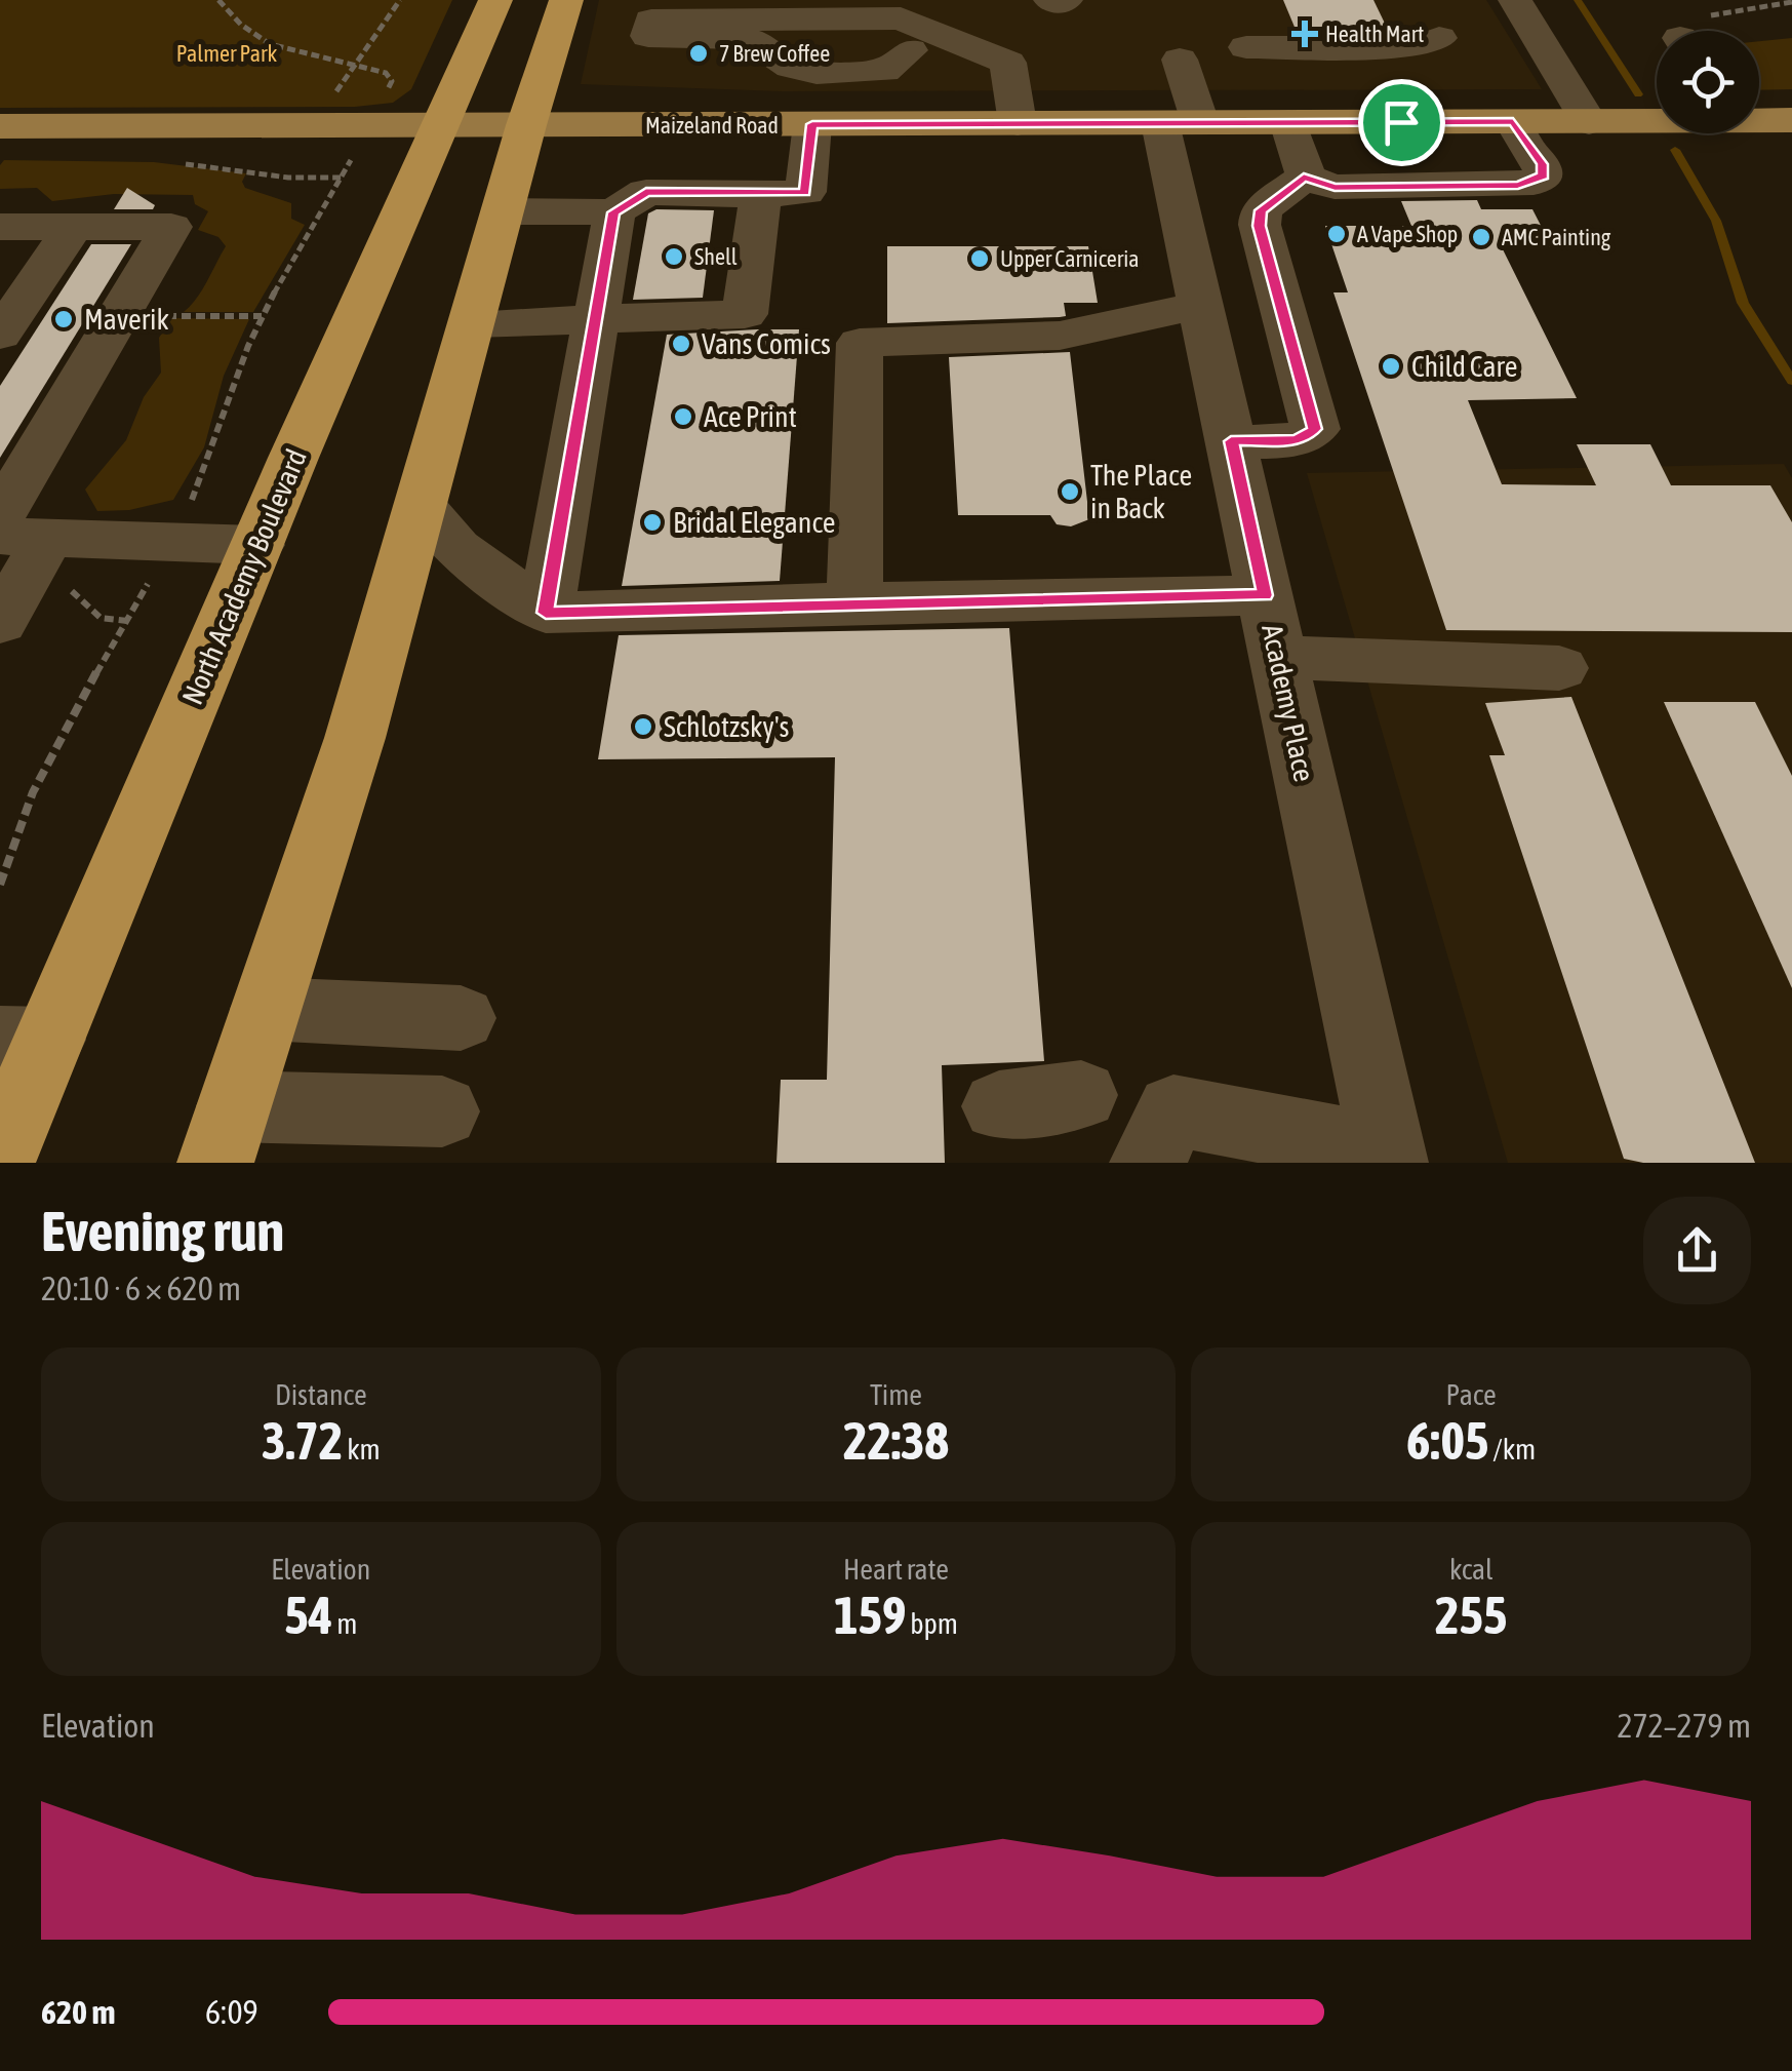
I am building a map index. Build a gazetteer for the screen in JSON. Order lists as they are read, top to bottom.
{
  "streets": {
    "highway": ["North Academy Boulevard"],
    "main road": ["Maizeland Road"],
    "street": ["Academy Place"]
  },
  "crossings": [
    ["Maizeland Road", "North Academy Boulevard"],
    ["Maizeland Road", "Academy Place"]
  ],
  "parks": ["Palmer Park"],
  "places": {
    "health": ["Health Mart"],
    "other": [
      "7 Brew Coffee",
      "A Vape Shop",
      "AMC Painting",
      "Shell",
      "Upper Carniceria",
      "Maverik",
      "Vans Comics",
      "Child Care",
      "Ace Print",
      "The Place in Back",
      "Bridal Elegance",
      "Schlotzsky's"
    ]
  },
  "page": {
    "heading": ["Evening run", "20:10 · 6 × 620 m"],
    "stats": [
      ["Distance", "3.72 km"],
      ["Time", "22:38"],
      ["Pace", "6:05 /km"],
      ["Elevation", "54 m"],
      ["Heart rate", "159 bpm"],
      ["kcal", "255"]
    ],
    "chart": ["Elevation", "272–279 m"],
    "list": [
      {
        "name": "620 m",
        "note": "6:09"
      }
    ]
  }
}
